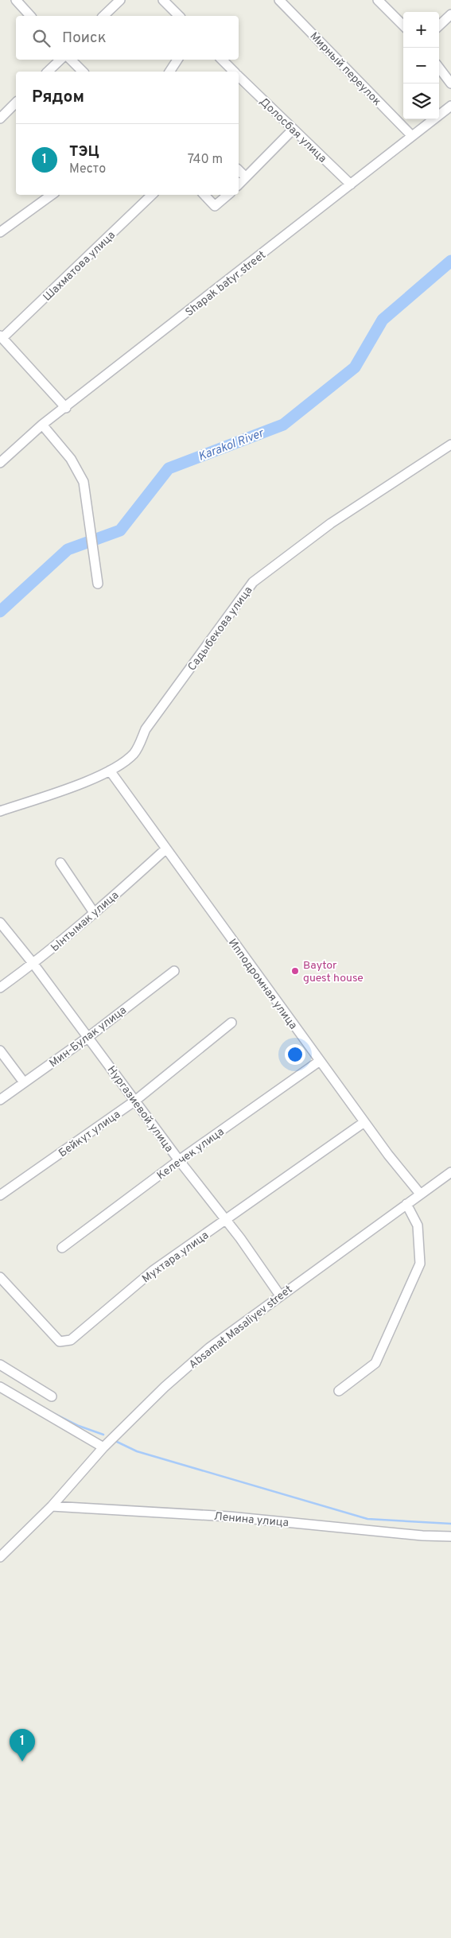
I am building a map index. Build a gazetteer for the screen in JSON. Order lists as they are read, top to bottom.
{
  "streets": {
    "street": [
      "Мирный переулок",
      "Долосбая улица",
      "Шахматова улица",
      "Shapak batyr street",
      "Садыбекова улица",
      "Ынтымак улица",
      "Ипподромная улица",
      "Мин-Булак улица",
      "Нургазиевой улица",
      "Бейкут улица",
      "Келечек улица",
      "Мухтара улица",
      "Absamat Masaliyev street",
      "Ленина улица"
    ]
  },
  "crossings": [
    ["Мирный переулок", "Shapak batyr street"],
    ["Долосбая улица", "Shapak batyr street"],
    ["Садыбекова улица", "Ипподромная улица"],
    ["Ынтымак улица", "Ипподромная улица"],
    ["Ынтымак улица", "Нургазиевой улица"],
    ["Ипподромная улица", "Келечек улица"],
    ["Ипподромная улица", "Мухтара улица"],
    ["Ипподромная улица", "Absamat Masaliyev street"],
    ["Мин-Булак улица", "Нургазиевой улица"],
    ["Нургазиевой улица", "Бейкут улица"],
    ["Нургазиевой улица", "Келечек улица"],
    ["Нургазиевой улица", "Мухтара улица"],
    ["Нургазиевой улица", "Absamat Masaliyev street"],
    ["Absamat Masaliyev street", "Ленина улица"]
  ],
  "water": ["Karakol River"],
  "places": ["Baytor guest house"],
  "page": {
    "map_buttons": ["+", "−"],
    "search": "Поиск",
    "heading": "Рядом",
    "list": [
      {
        "mark": "1",
        "name": "ТЭЦ",
        "note": "Место",
        "value": "740 m"
      }
    ],
    "pins": "1"
  }
}
